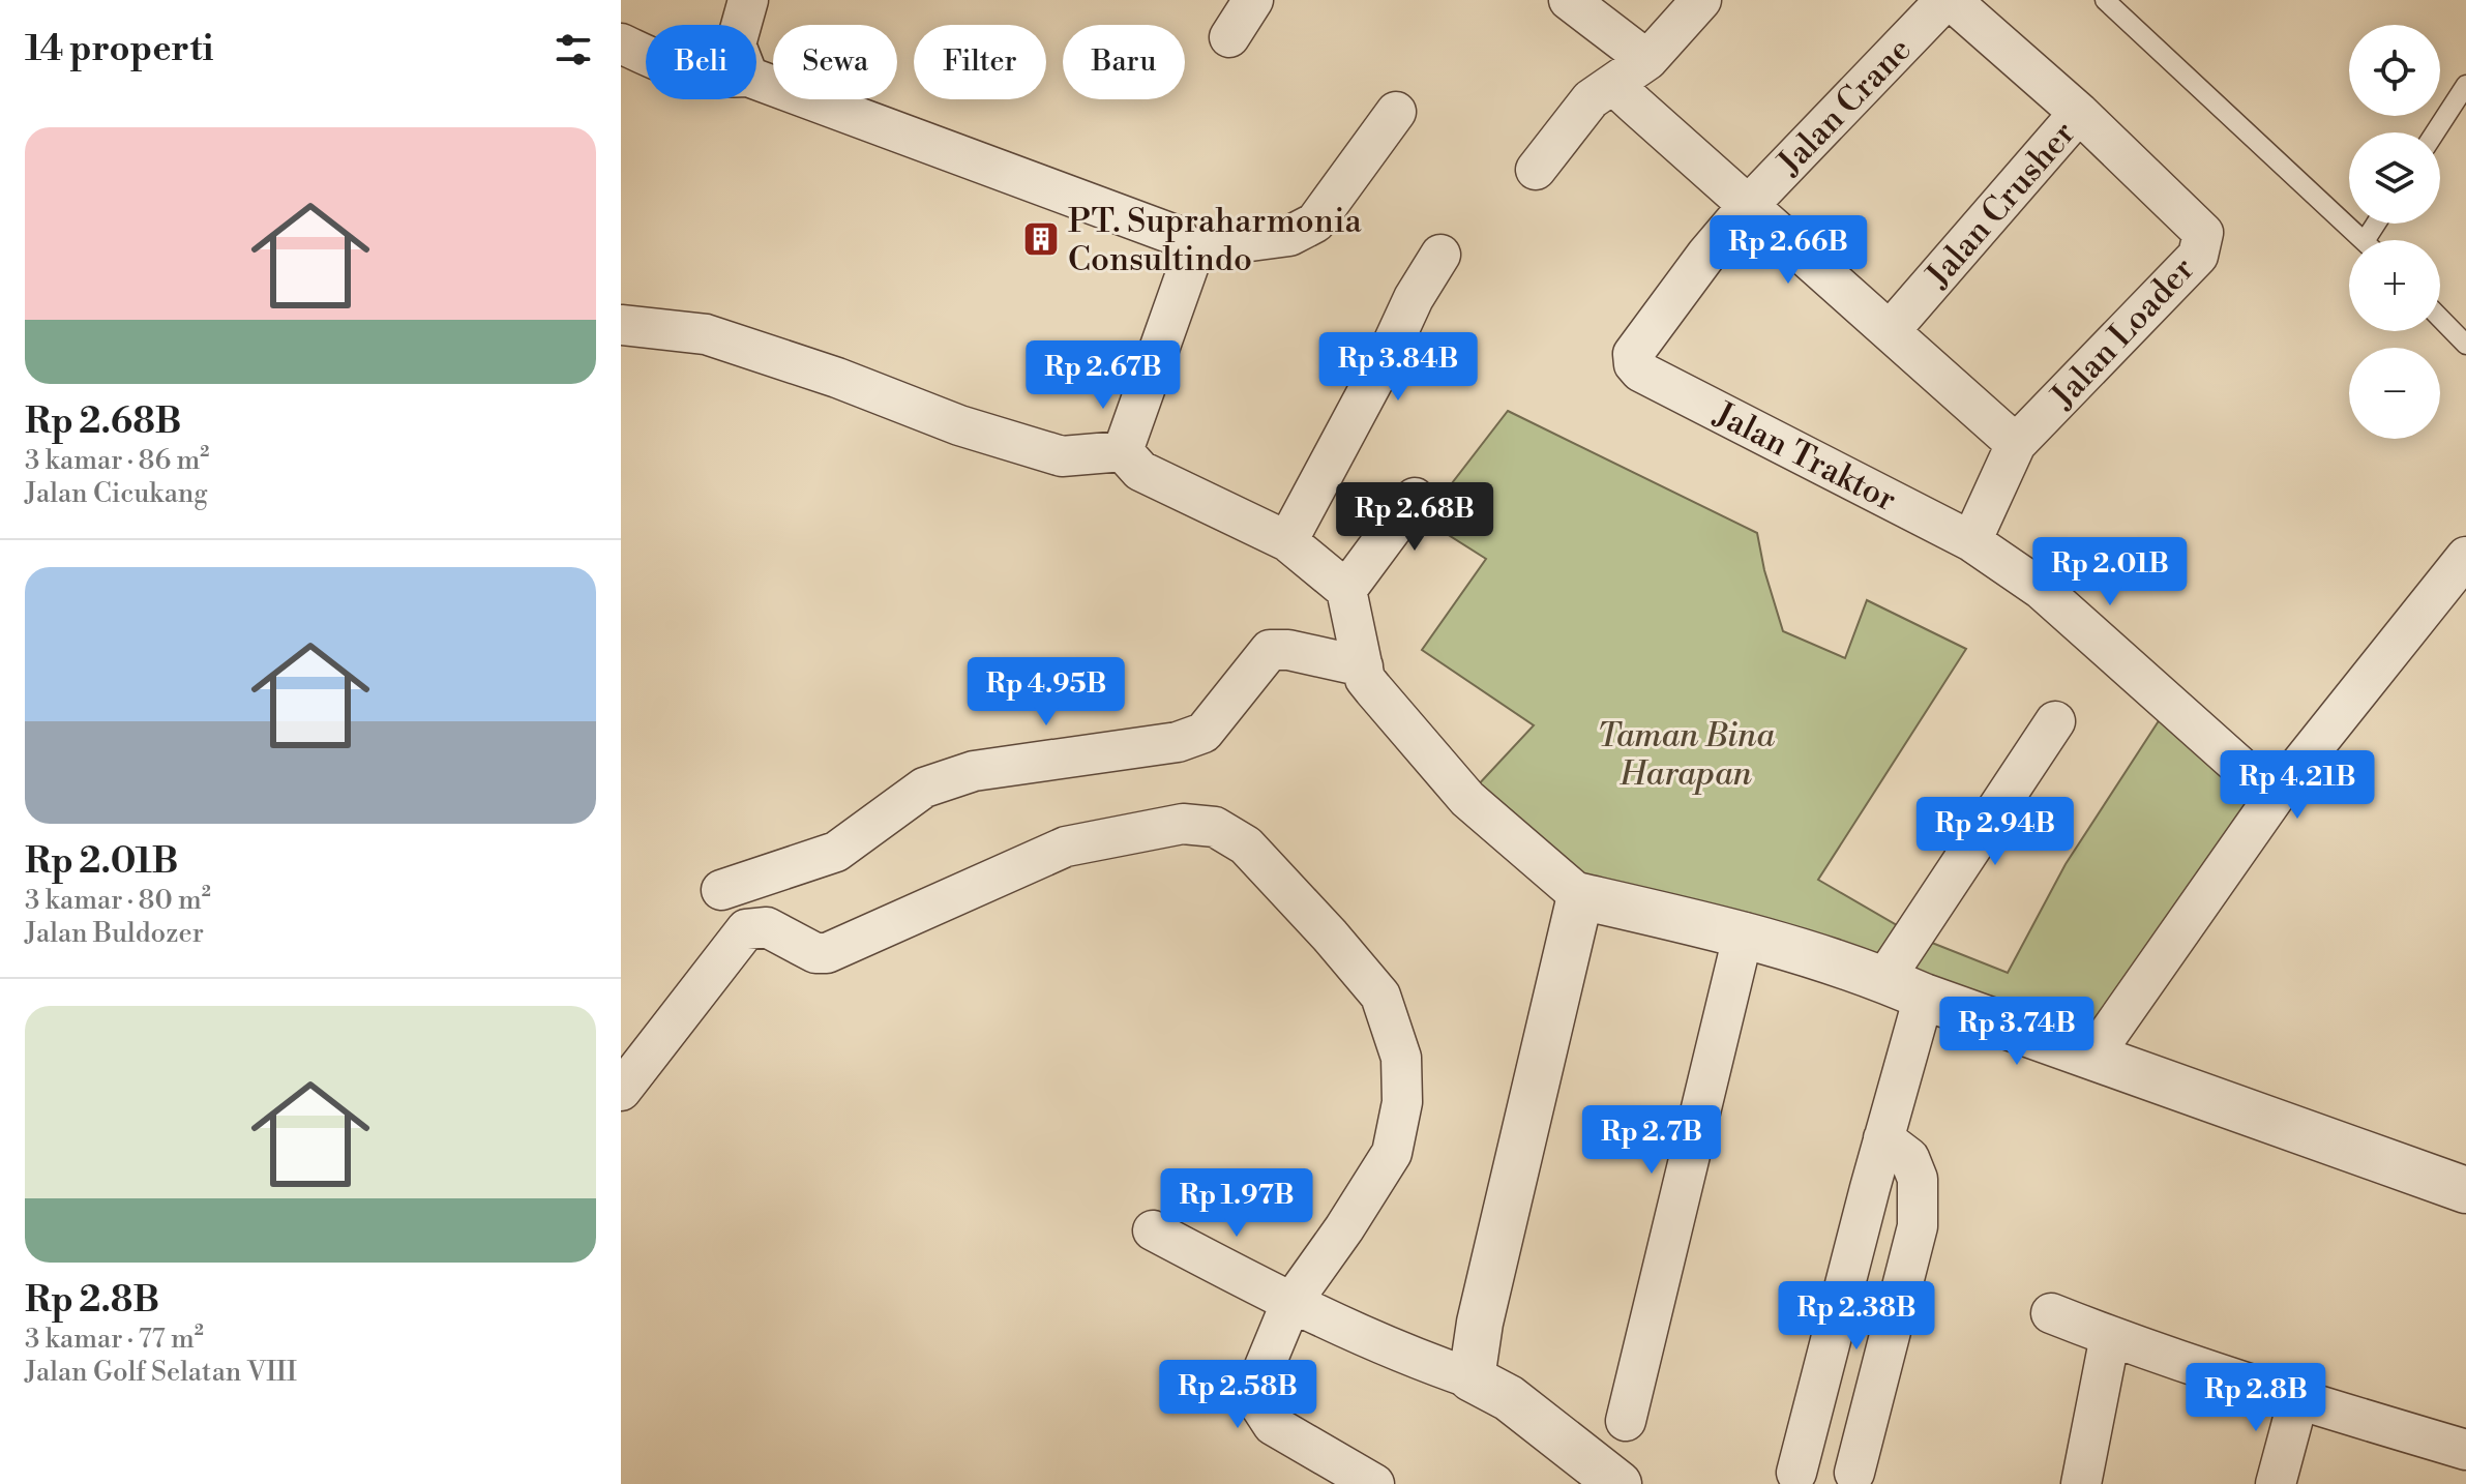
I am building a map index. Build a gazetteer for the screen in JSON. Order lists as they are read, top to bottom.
{
  "streets": {
    "street": [
      "Jalan Crane",
      "Jalan Crusher",
      "Jalan Loader",
      "Jalan Traktor"
    ]
  },
  "crossings": [
    ["Jalan Crane", "Jalan Traktor"],
    ["Jalan Crusher", "Jalan Loader"]
  ],
  "parks": ["Taman Bina Harapan"],
  "places": {
    "building": ["PT. Supraharmonia Consultindo"]
  },
  "page": {
    "heading": "14 properti",
    "map_buttons": ["+", "−"],
    "chip": [
      "Beli",
      "Sewa",
      "Filter",
      "Baru"
    ],
    "list": [
      {
        "name": "Rp 2.68B",
        "note": "3 kamar · 86 m² · Jalan Cicukang"
      },
      {
        "name": "Rp 2.01B",
        "note": "3 kamar · 80 m² · Jalan Buldozer"
      },
      {
        "name": "Rp 2.8B",
        "note": "3 kamar · 77 m² · Jalan Golf Selatan VIII"
      }
    ],
    "price": [
      "Rp 2.66B",
      "Rp 3.84B",
      "Rp 2.67B",
      "Rp 2.68B",
      "Rp 2.01B",
      "Rp 4.95B",
      "Rp 4.21B",
      "Rp 2.94B",
      "Rp 3.74B",
      "Rp 2.7B",
      "Rp 1.97B",
      "Rp 2.38B",
      "Rp 2.58B",
      "Rp 2.8B"
    ]
  }
}
